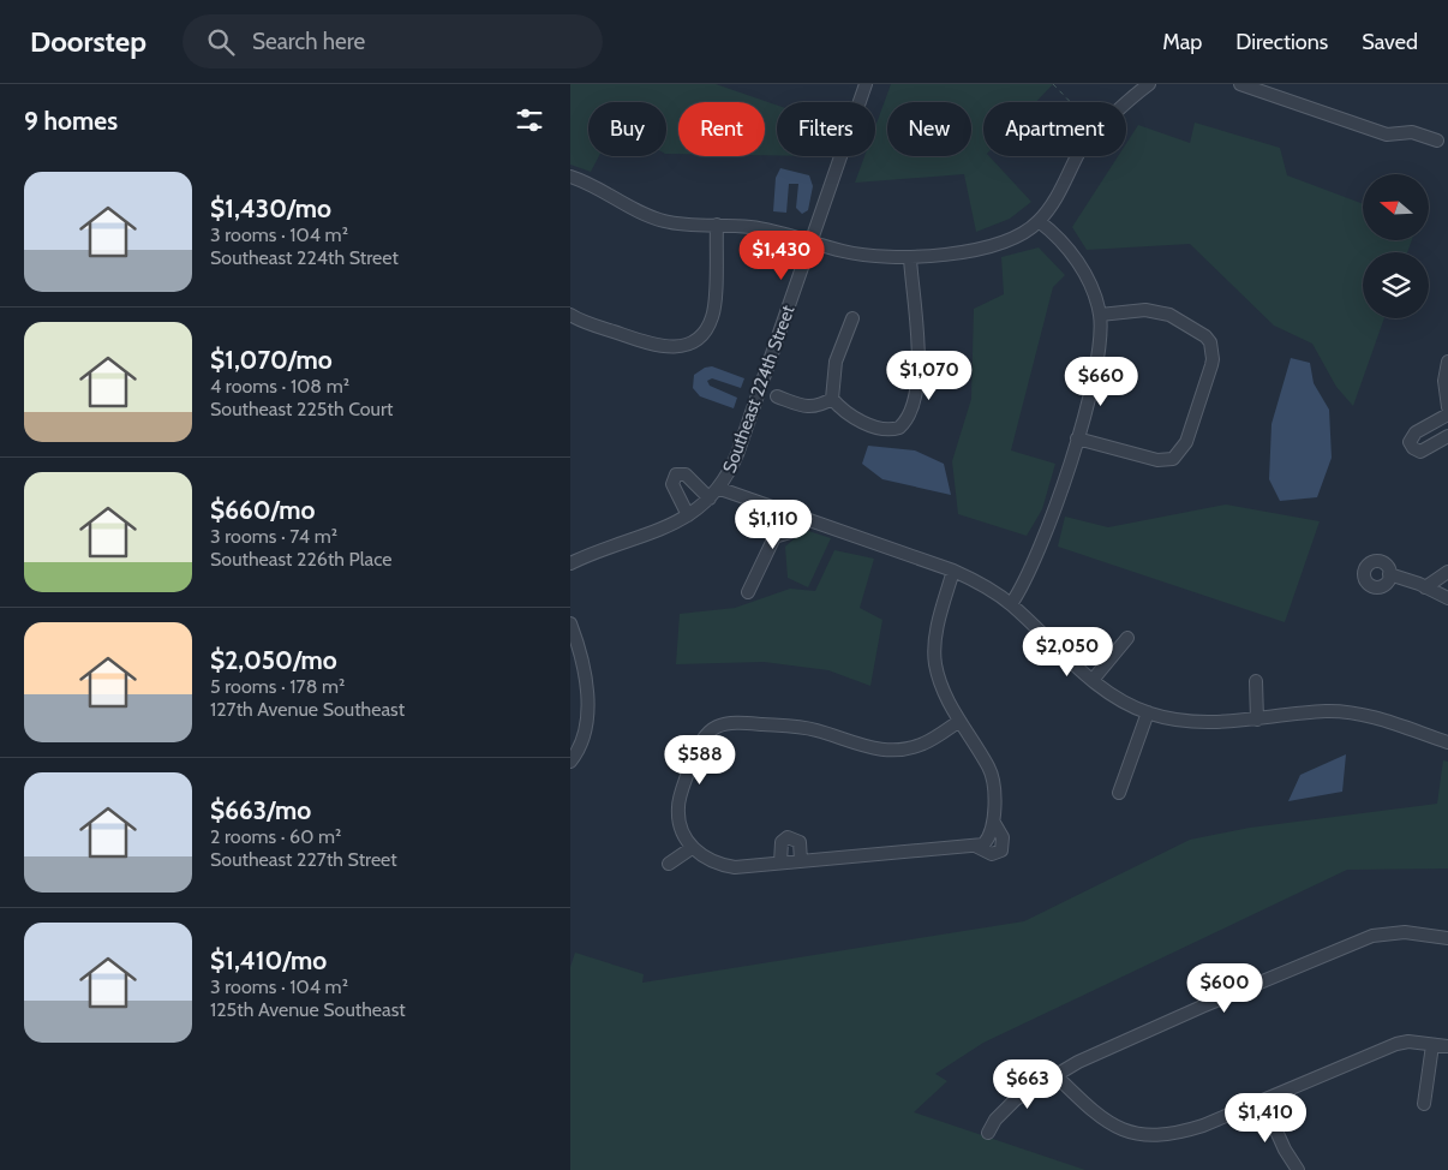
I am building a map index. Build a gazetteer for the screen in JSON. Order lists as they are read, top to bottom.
{
  "streets": {
    "street": ["Southeast 224th Street"]
  },
  "north": "left",
  "page": {
    "header": "Doorstep",
    "search": "Search here",
    "nav": ["Map", "Directions", "Saved"],
    "heading": "9 homes",
    "chip": [
      "Buy",
      "Rent",
      "Filters",
      "New",
      "Apartment"
    ],
    "list": [
      {
        "name": "$1,430/mo",
        "note": "3 rooms · 104 m² · Southeast 224th Street"
      },
      {
        "name": "$1,070/mo",
        "note": "4 rooms · 108 m² · Southeast 225th Court"
      },
      {
        "name": "$660/mo",
        "note": "3 rooms · 74 m² · Southeast 226th Place"
      },
      {
        "name": "$2,050/mo",
        "note": "5 rooms · 178 m² · 127th Avenue Southeast"
      },
      {
        "name": "$663/mo",
        "note": "2 rooms · 60 m² · Southeast 227th Street"
      },
      {
        "name": "$1,410/mo",
        "note": "3 rooms · 104 m² · 125th Avenue Southeast"
      }
    ],
    "price": [
      "$1,430",
      "$1,070",
      "$660",
      "$1,110",
      "$2,050",
      "$588",
      "$600",
      "$663",
      "$1,410"
    ]
  }
}
